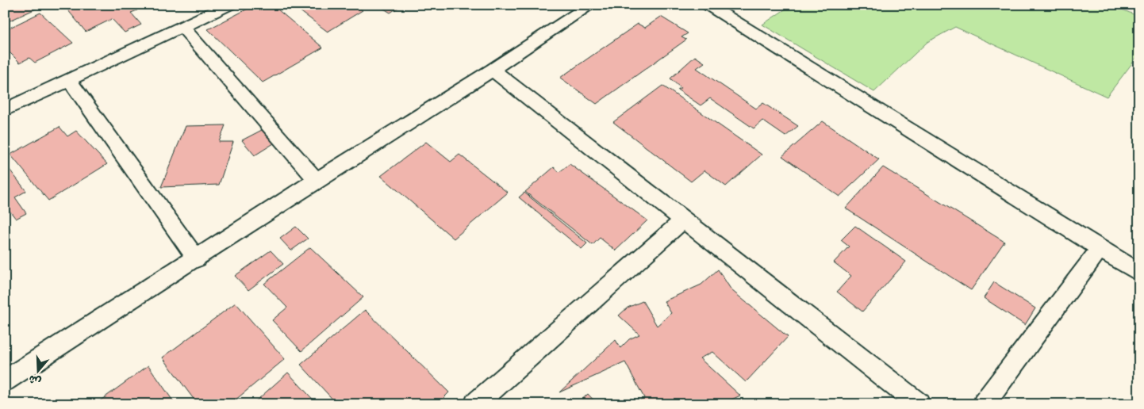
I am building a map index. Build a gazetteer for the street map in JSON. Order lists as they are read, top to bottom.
{
  "north": "bottom"
}
